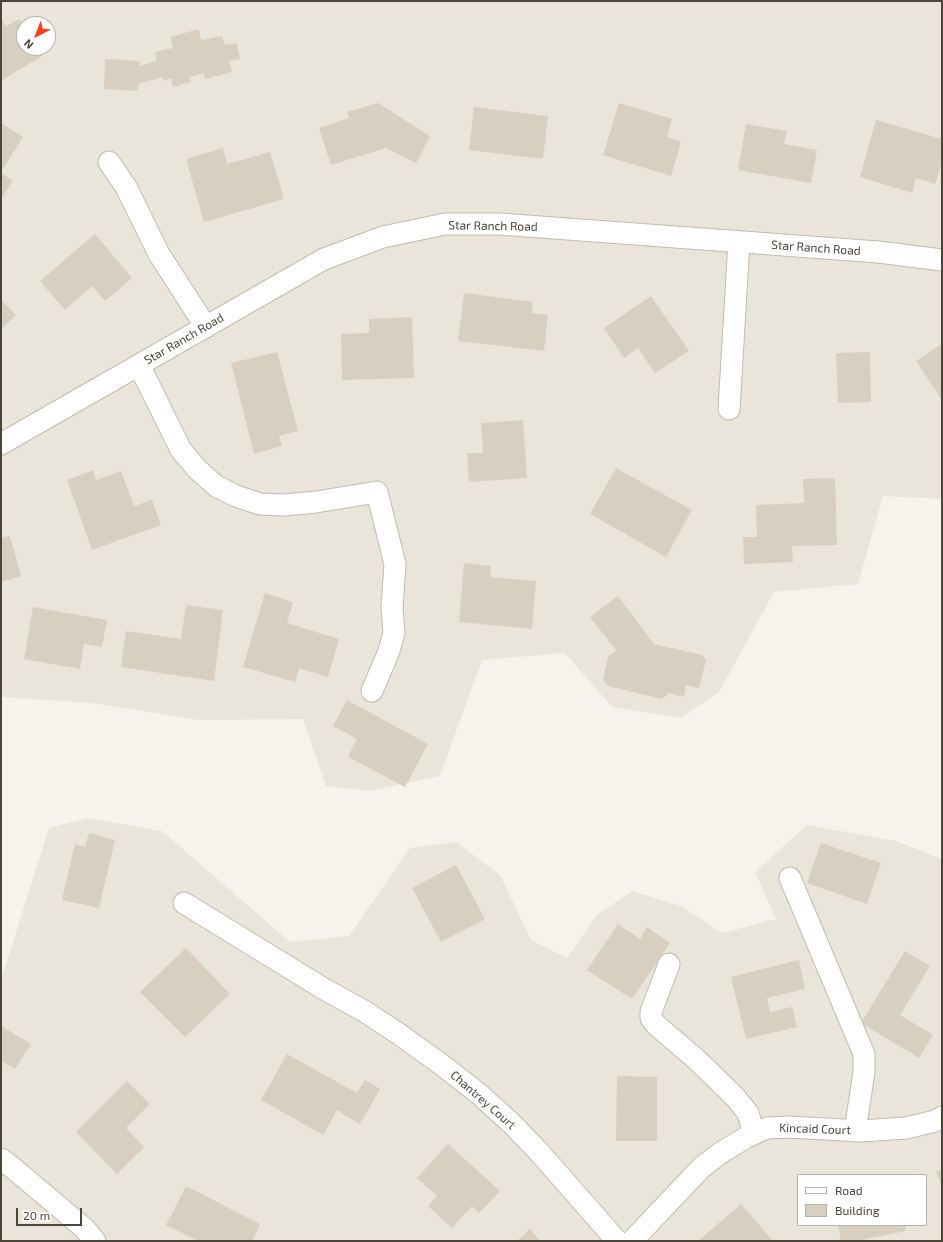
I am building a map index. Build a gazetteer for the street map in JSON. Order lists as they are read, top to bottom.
{
  "streets": {
    "street": ["Star Ranch Road", "Chantrey Court", "Kincaid Court"]
  },
  "legend": ["Road", "Building"],
  "scale_bar": "20 m",
  "north": "bottom left"
}
